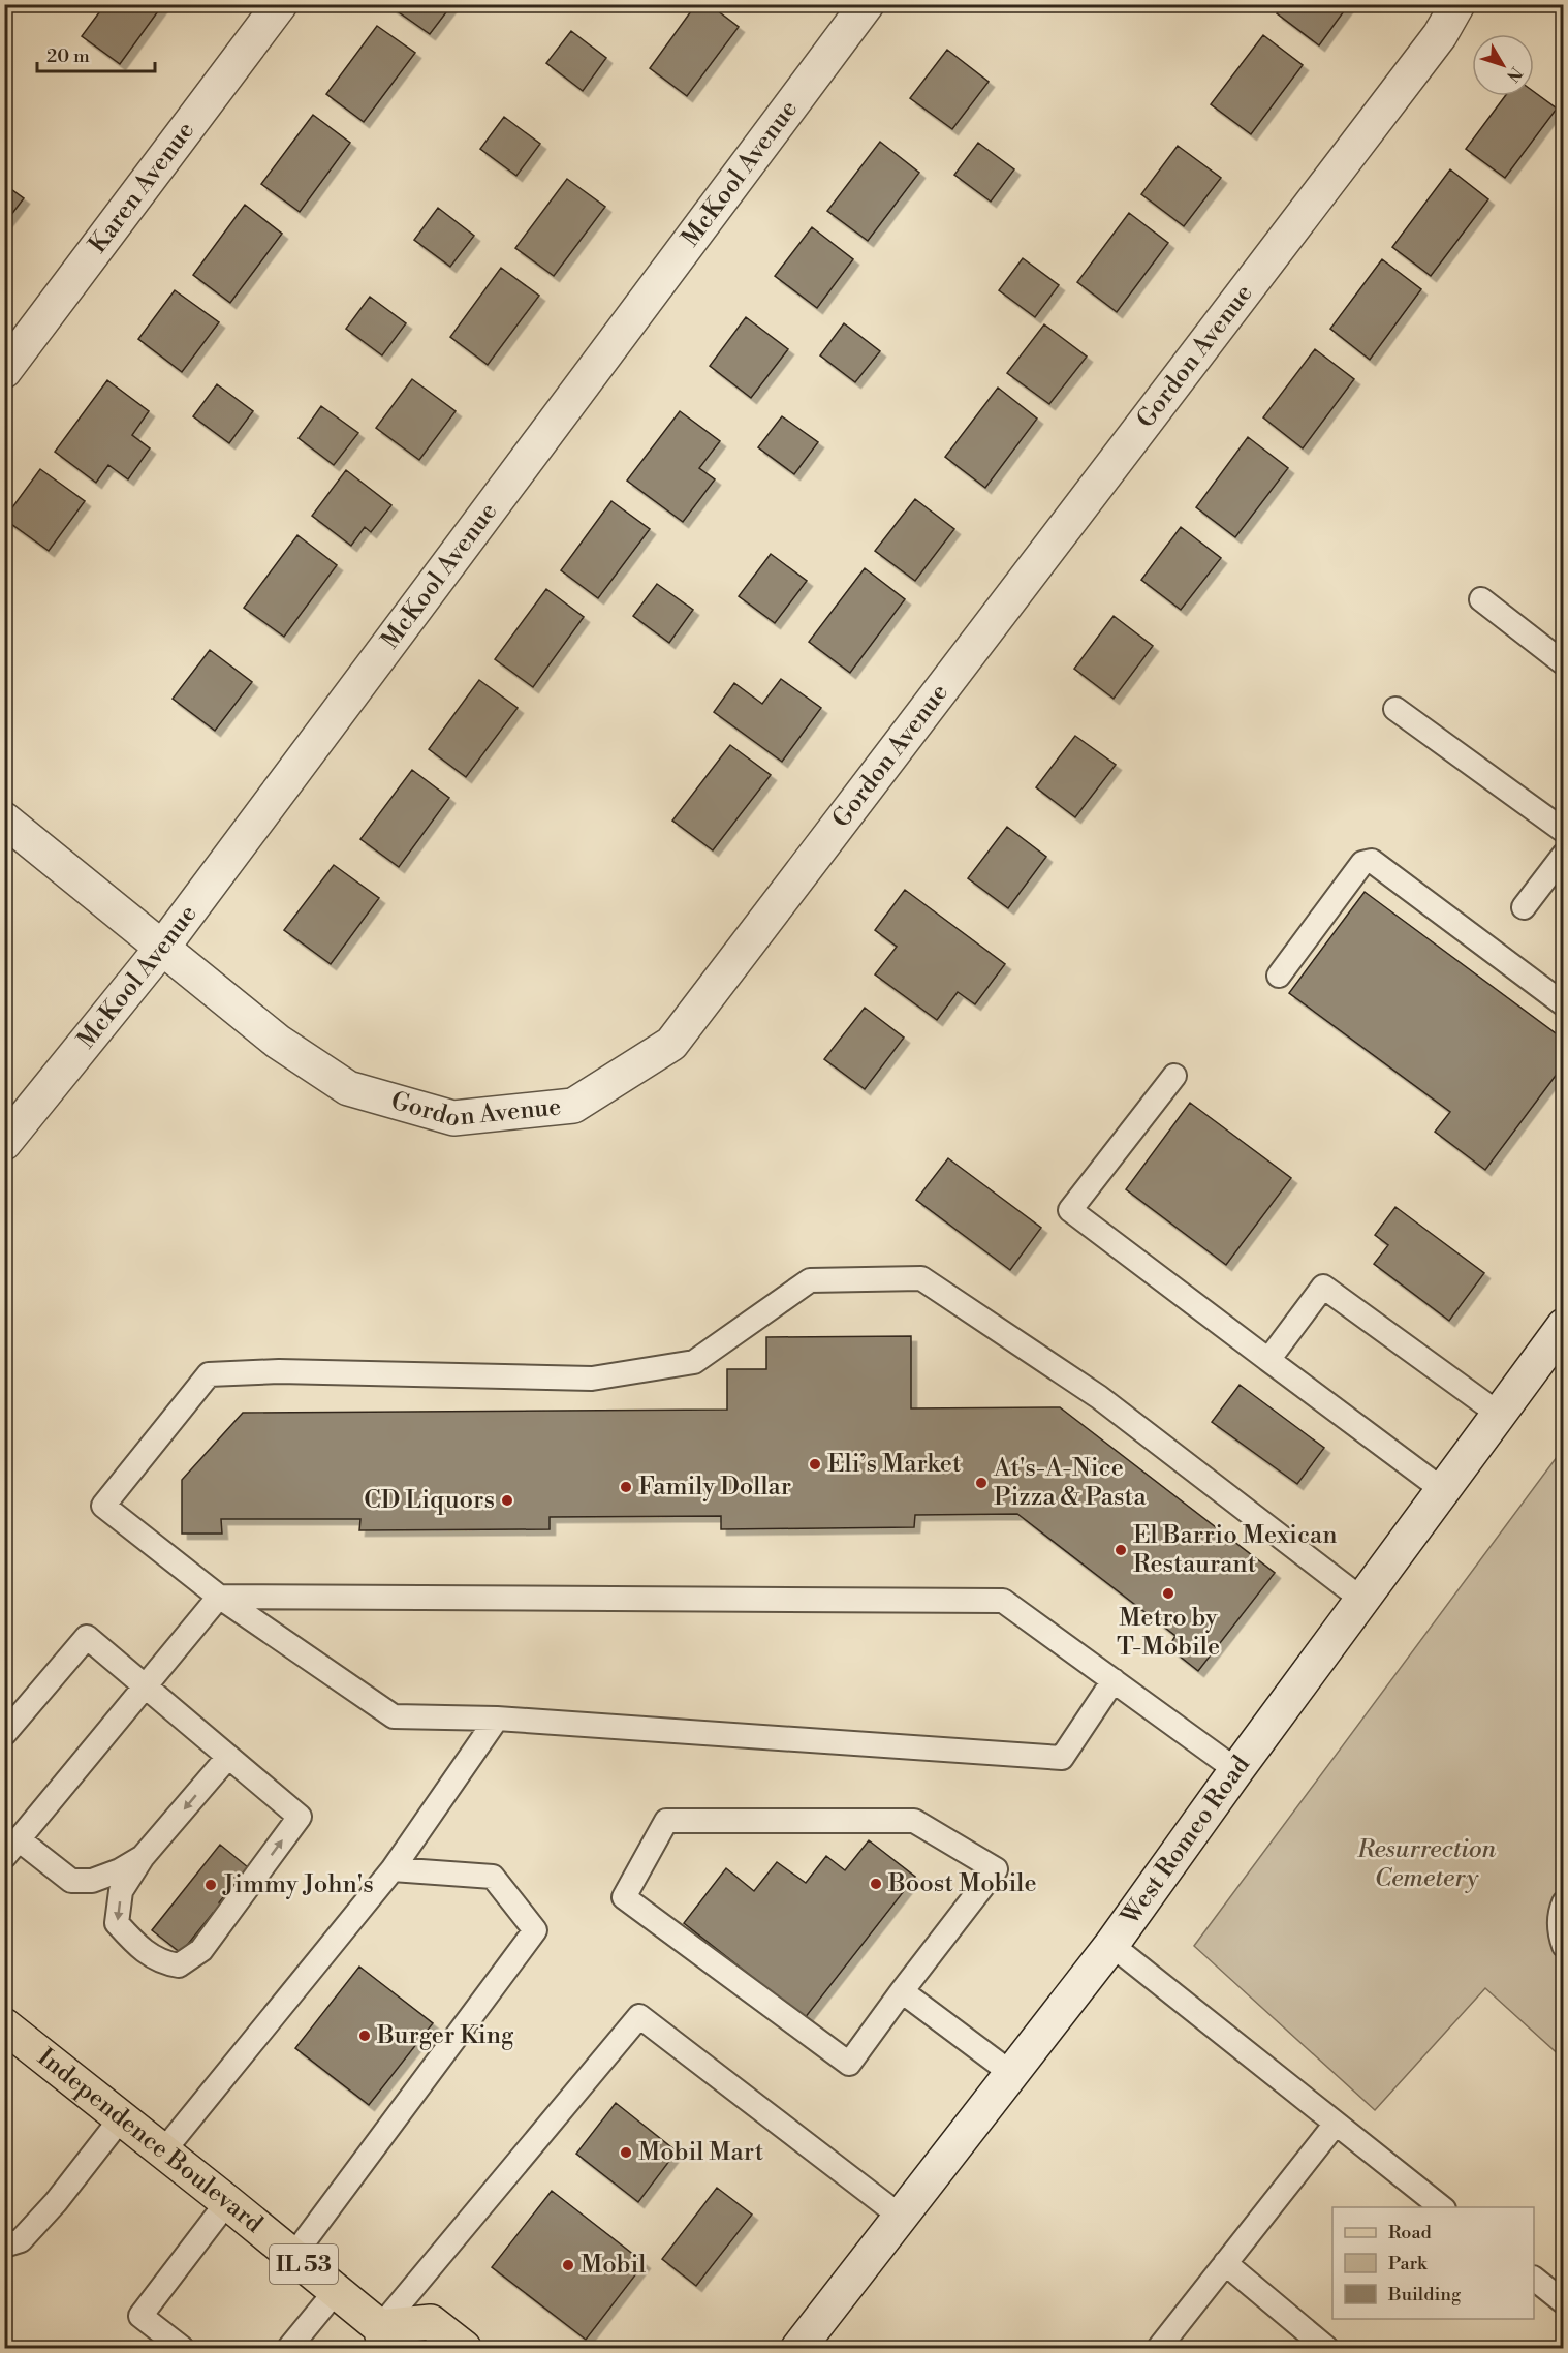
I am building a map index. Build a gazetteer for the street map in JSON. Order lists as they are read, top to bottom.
{
  "streets": {
    "main road": ["Independence Boulevard", "IL 53"],
    "street": [
      "McKool Avenue",
      "Karen Avenue",
      "Gordon Avenue",
      "West Romeo Road"
    ]
  },
  "crossings": [
    ["McKool Avenue", "Gordon Avenue"]
  ],
  "parks": ["Resurrection Cemetery"],
  "places": [
    "Eli’s Market",
    "At's-A-Nice Pizza & Pasta",
    "Family Dollar",
    "CD Liquors",
    "El Barrio Mexican Restaurant",
    "Metro by T-Mobile",
    "Boost Mobile",
    "Jimmy John's",
    "Burger King",
    "Mobil Mart",
    "Mobil"
  ],
  "legend": ["Road", "Park", "Building"],
  "scale_bar": "20 m",
  "north": "bottom right"
}
